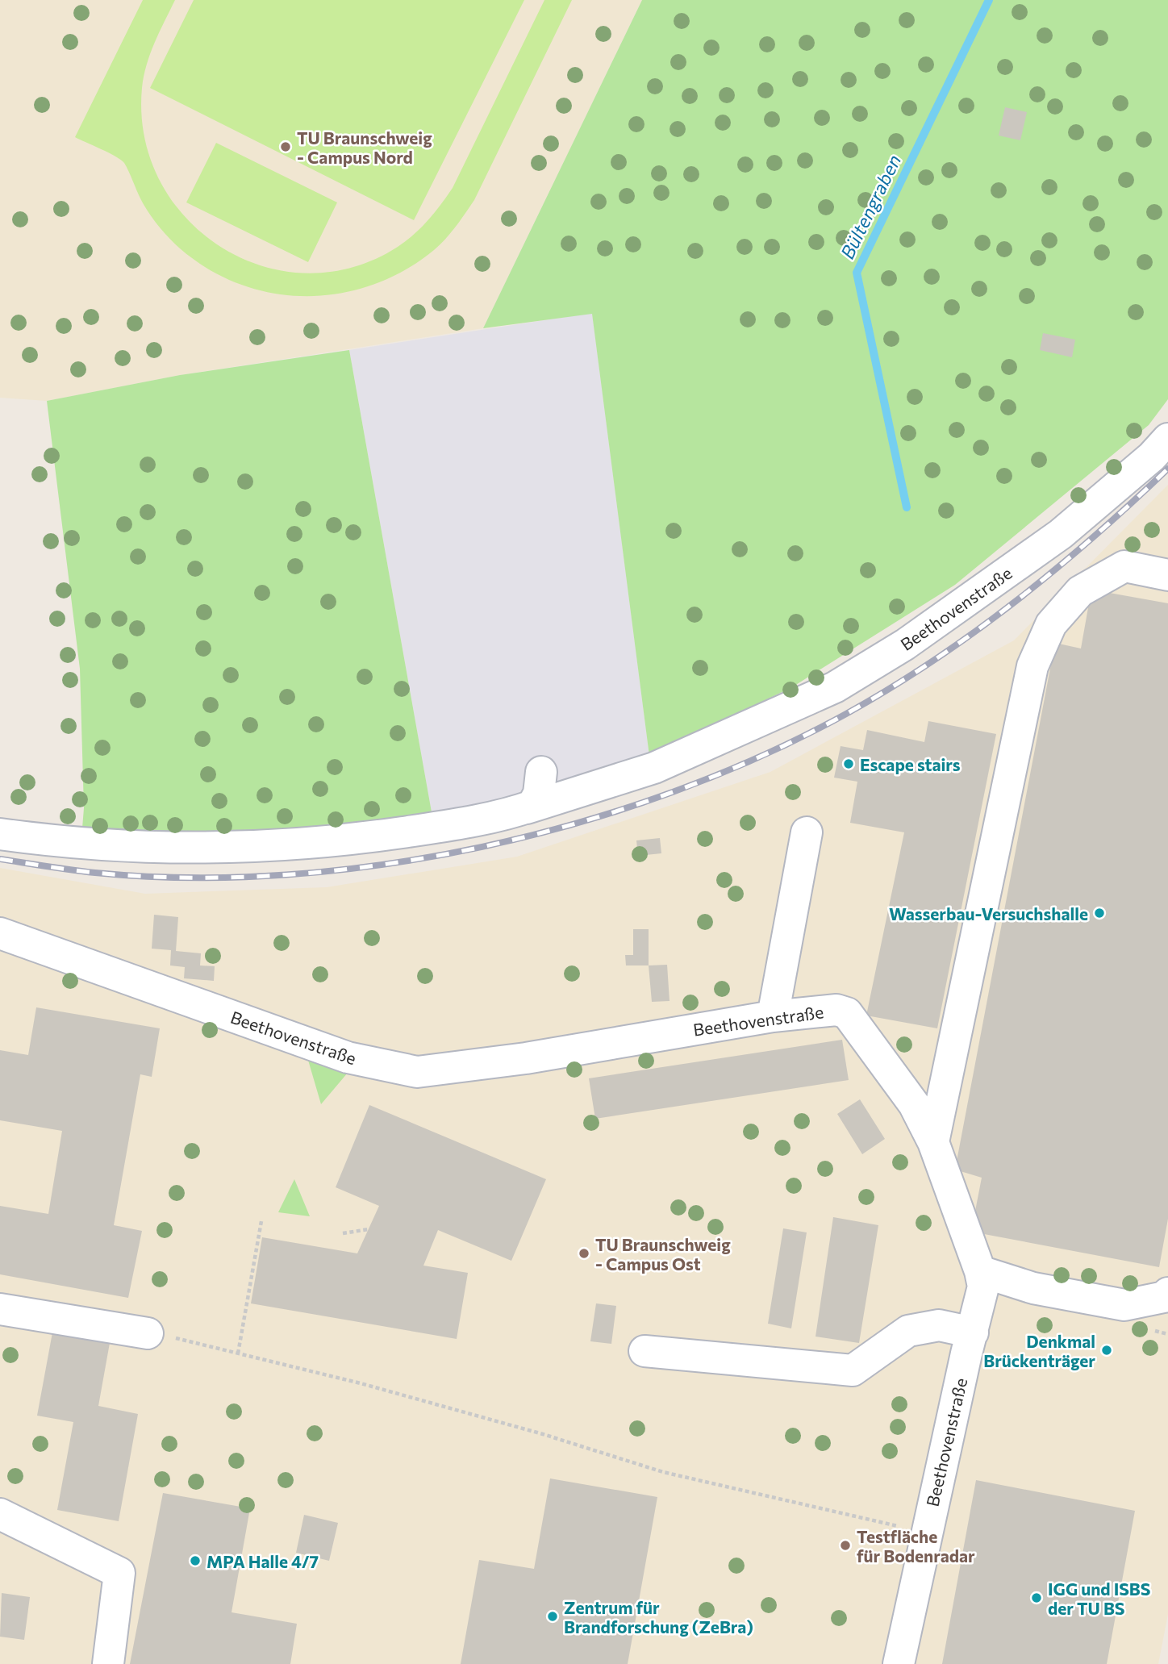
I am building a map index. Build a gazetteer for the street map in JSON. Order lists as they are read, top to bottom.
{
  "streets": {
    "street": ["Beethovenstraße"]
  },
  "water": ["Bültengraben"],
  "places": [
    "TU Braunschweig - Campus Nord",
    "Escape stairs",
    "Wasserbau-Versuchshalle",
    "TU Braunschweig - Campus Ost",
    "Denkmal Brückenträger",
    "Testfläche für Bodenradar",
    "MPA Halle 4/7",
    "IGG und ISBS der TU BS",
    "Zentrum für Brandforschung (ZeBra)"
  ]
}
